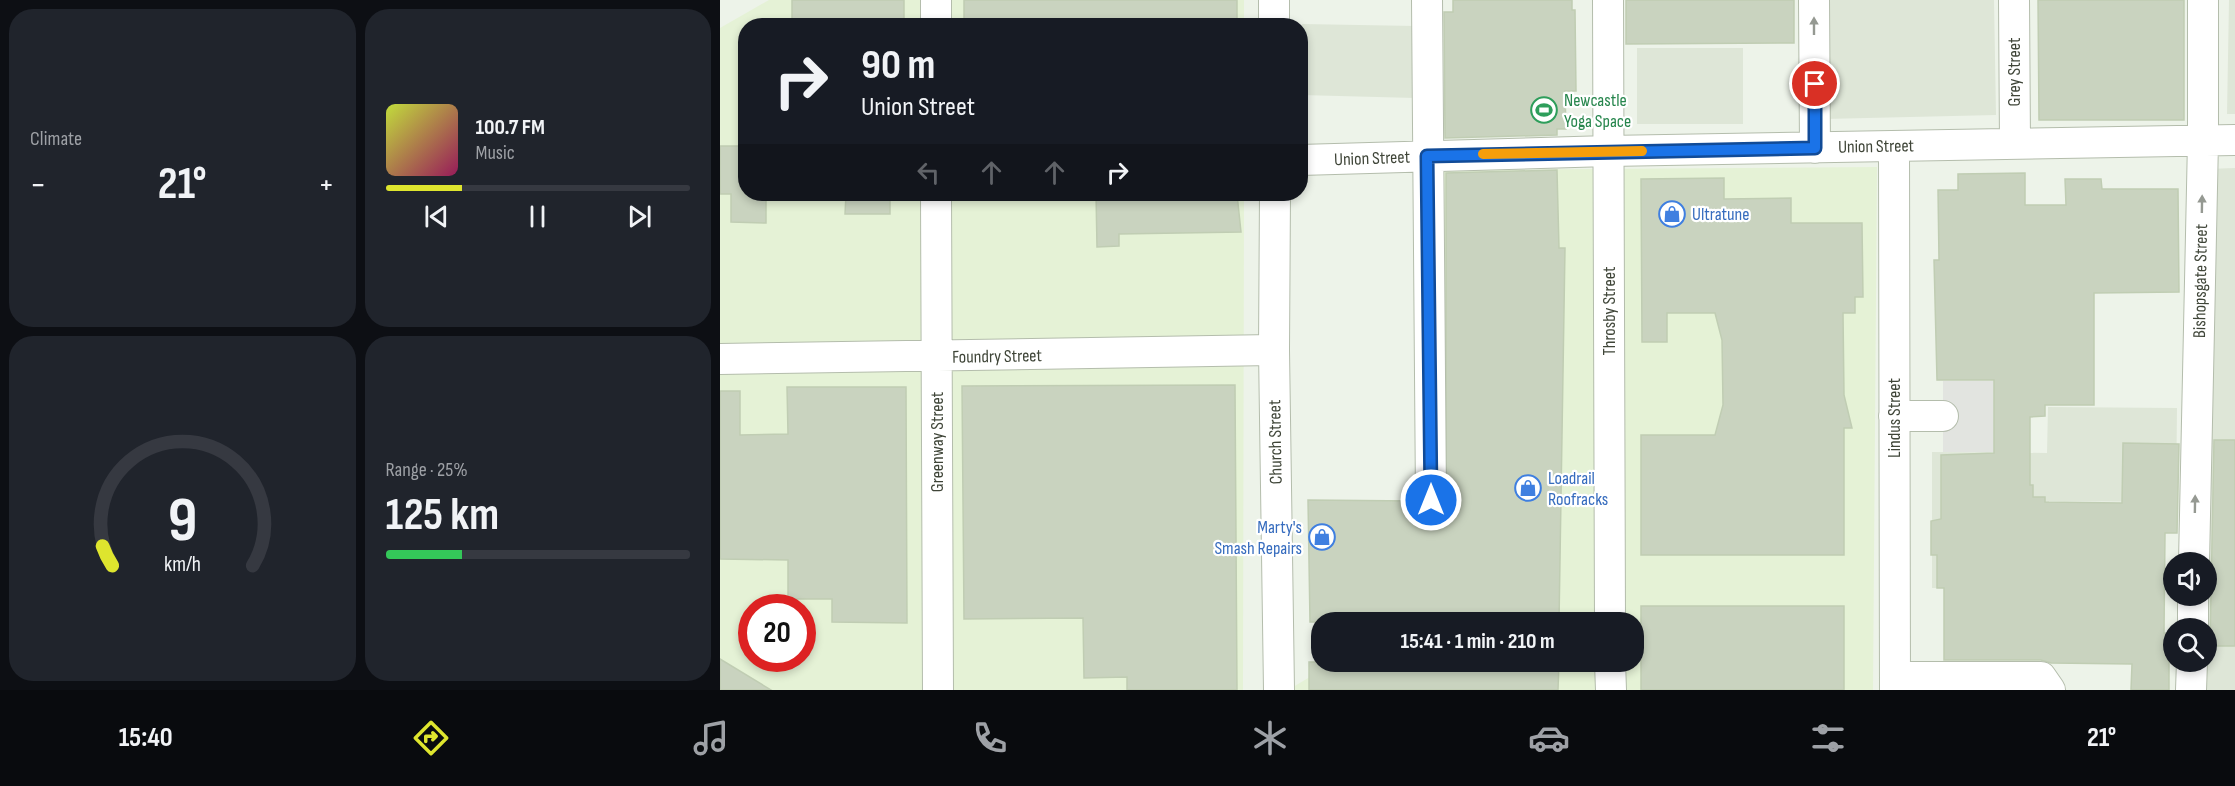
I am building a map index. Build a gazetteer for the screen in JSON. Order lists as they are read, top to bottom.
{
  "streets": {
    "street": [
      "Grey Street",
      "Union Street",
      "Bishopsgate Street",
      "Throsby Street",
      "Foundry Street",
      "Lindus Street",
      "Greenway Street",
      "Church Street"
    ]
  },
  "crossings": [
    ["Grey Street", "Union Street"],
    ["Union Street", "Bishopsgate Street"],
    ["Union Street", "Throsby Street"],
    ["Union Street", "Lindus Street"],
    ["Foundry Street", "Greenway Street"],
    ["Foundry Street", "Church Street"]
  ],
  "one_way": ["Bishopsgate Street"],
  "places": {
    "sports": ["Newcastle Yoga Space"],
    "shop": ["Ultratune", "Loadrail Roofracks", "Marty's Smash Repairs"]
  },
  "page": {
    "tile": [
      "Climate",
      ["Range · 25%", "125 km"]
    ],
    "turn": ["90 m", "Union Street"],
    "song": ["100.7 FM", "Music"],
    "heat": ["−", "21°", "+"],
    "limit": "20",
    "trip": "15:41 · 1 min · 210 m",
    "tabs": ["15:40", "21°"],
    "gauge": ["9", "km/h"]
  }
}
